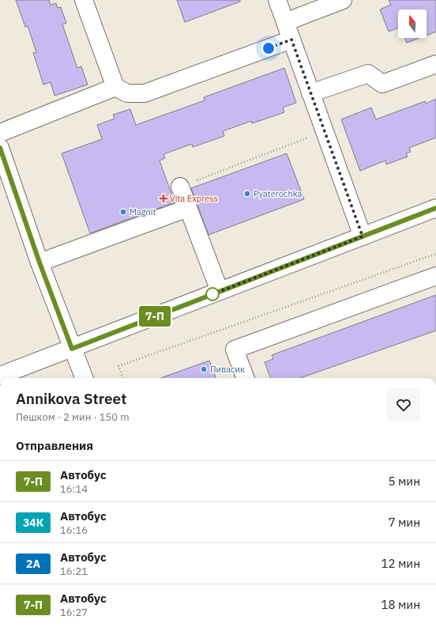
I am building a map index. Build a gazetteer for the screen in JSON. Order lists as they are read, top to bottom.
{
  "places": {
    "other": ["Pyaterochka", "Magnit", "Пивасик"],
    "health": ["Vita Express"]
  },
  "lines": ["bus line 7-П"],
  "north": "top",
  "page": {
    "on_map": "7-П",
    "heading": [
      ["Annikova Street", "Пешком · 2 мин · 150 m"],
      "Отправления"
    ],
    "list": [
      {
        "mark": "7-П",
        "name": "Автобус",
        "note": "16:14",
        "value": "5 мин"
      },
      {
        "mark": "34К",
        "name": "Автобус",
        "note": "16:16",
        "value": "7 мин"
      },
      {
        "mark": "2А",
        "name": "Автобус",
        "note": "16:21",
        "value": "12 мин"
      },
      {
        "mark": "7-П",
        "name": "Автобус",
        "note": "16:27",
        "value": "18 мин"
      }
    ]
  }
}
